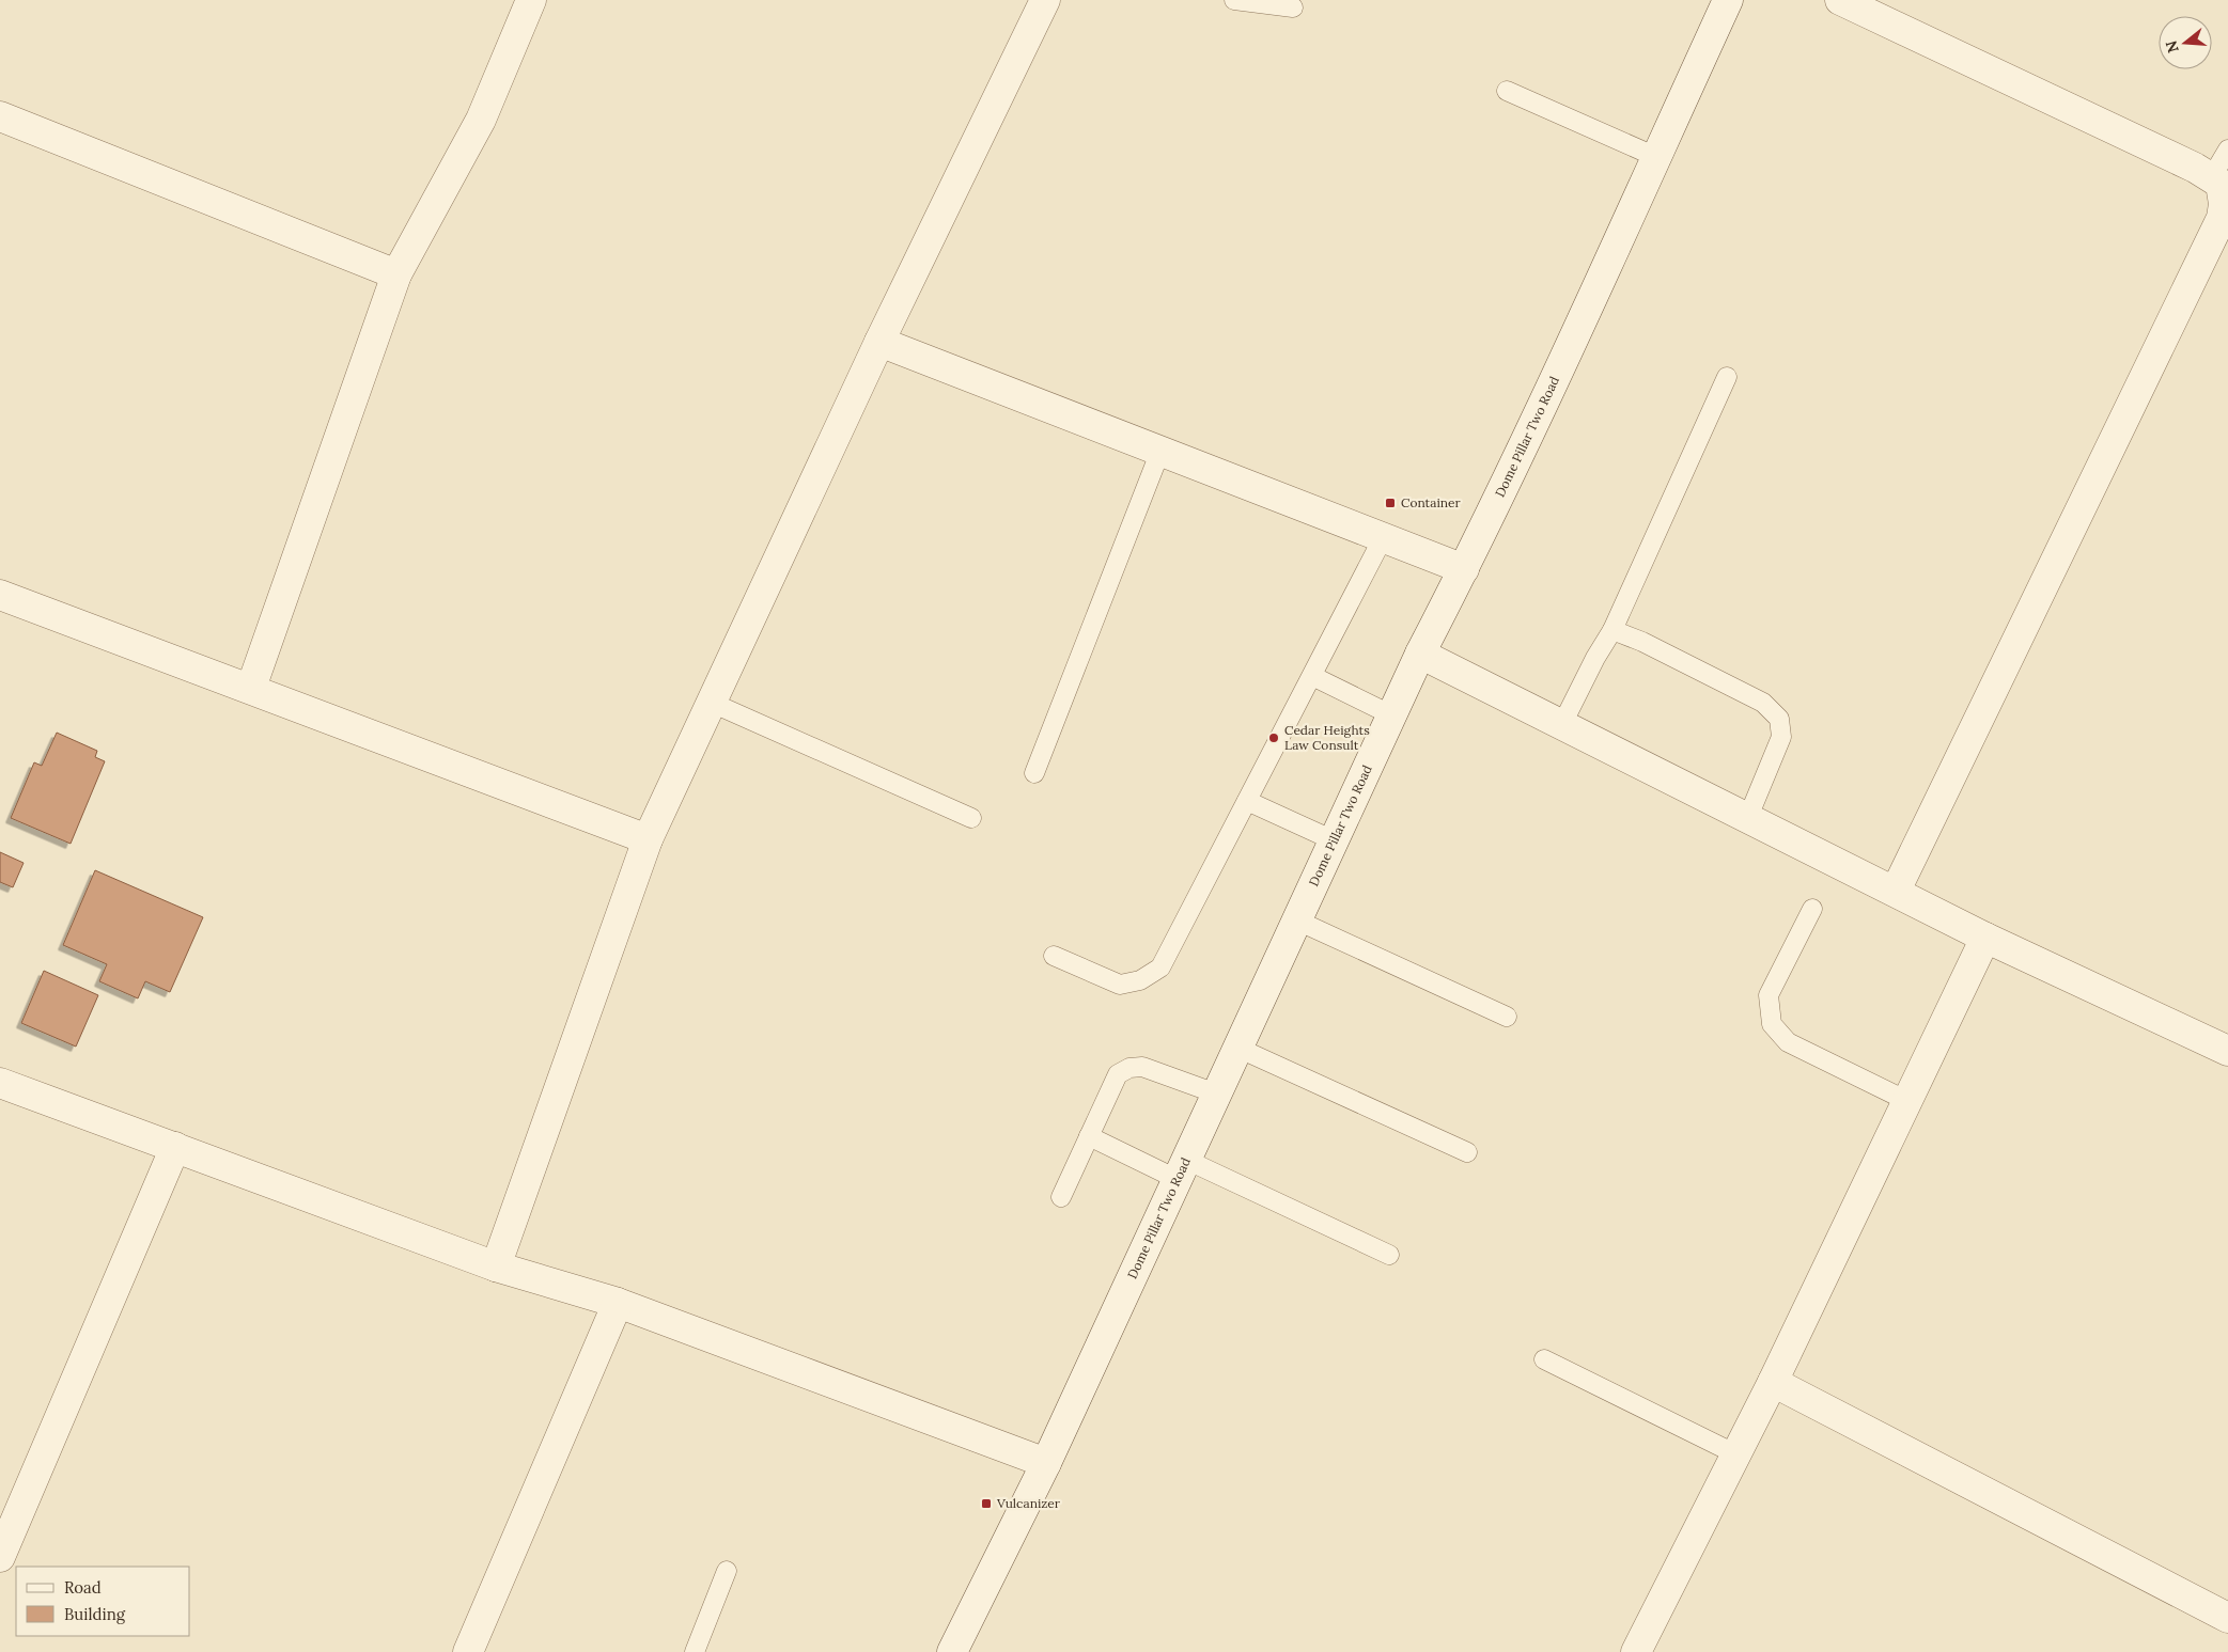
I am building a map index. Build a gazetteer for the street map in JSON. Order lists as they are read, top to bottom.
{
  "streets": {
    "street": ["Dome Pillar Two Road"]
  },
  "places": {
    "transit": ["Container", "Vulcanizer"],
    "other": ["Cedar Heights Law Consult"]
  },
  "legend": ["Road", "Building"],
  "north": "left"
}
